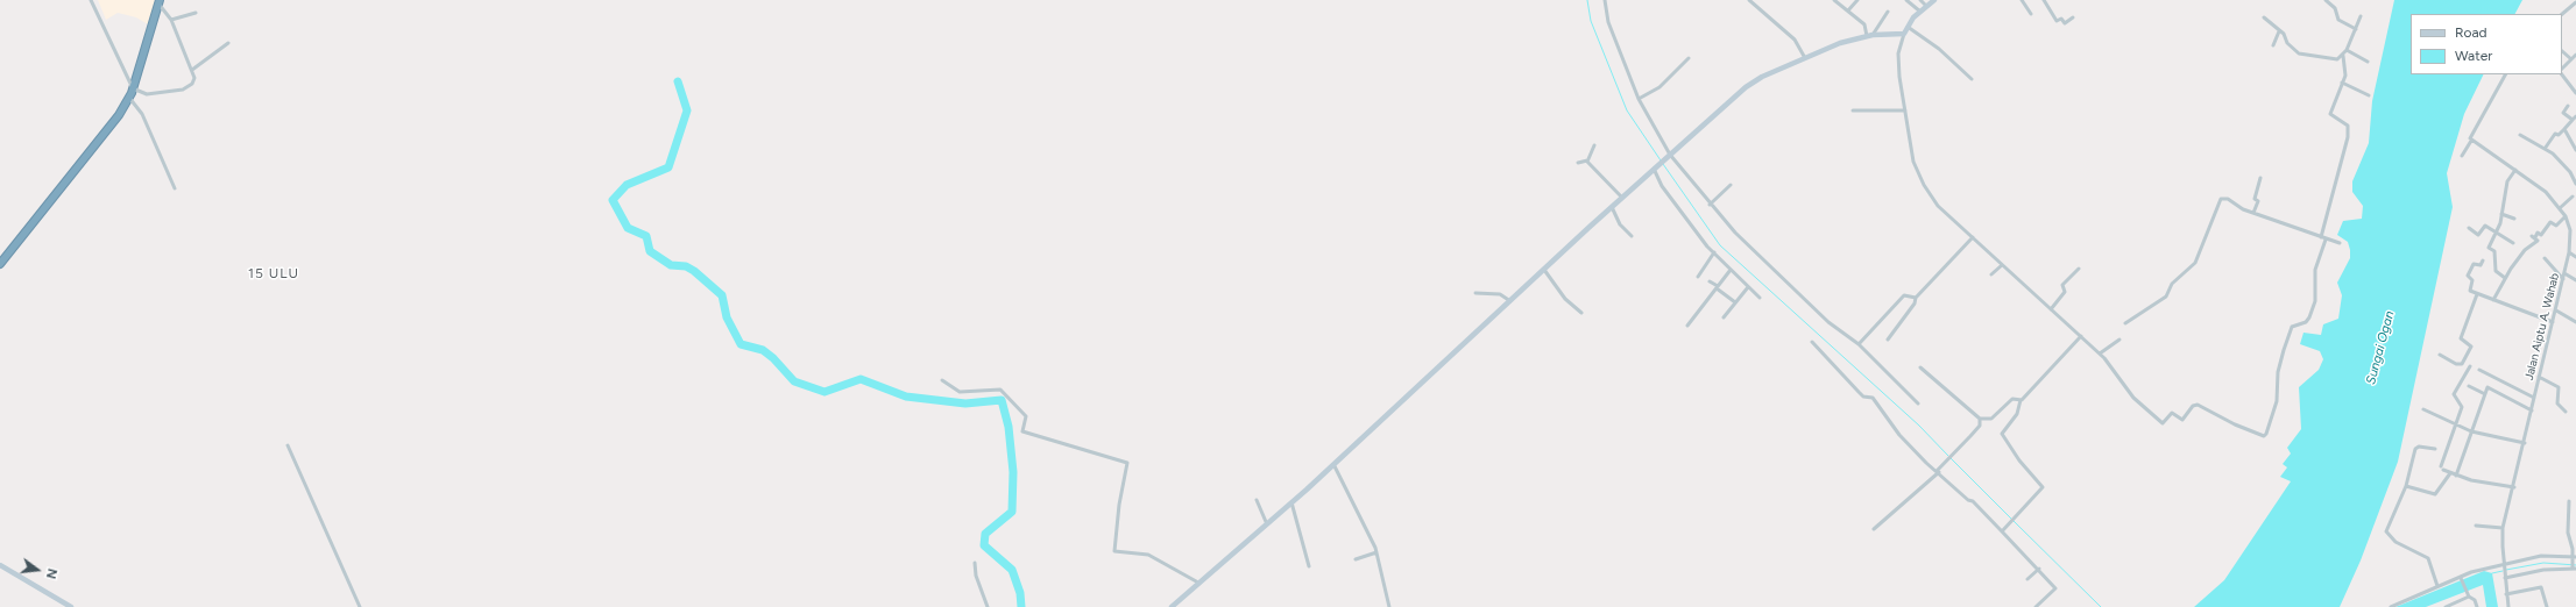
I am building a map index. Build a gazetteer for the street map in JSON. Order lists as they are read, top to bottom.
{
  "streets": {
    "street": ["Jalan Aiptu A. Wahab"]
  },
  "districts": ["15 ULU"],
  "water": ["Sungai Ogan"],
  "legend": ["Road", "Water"],
  "north": "right"
}
